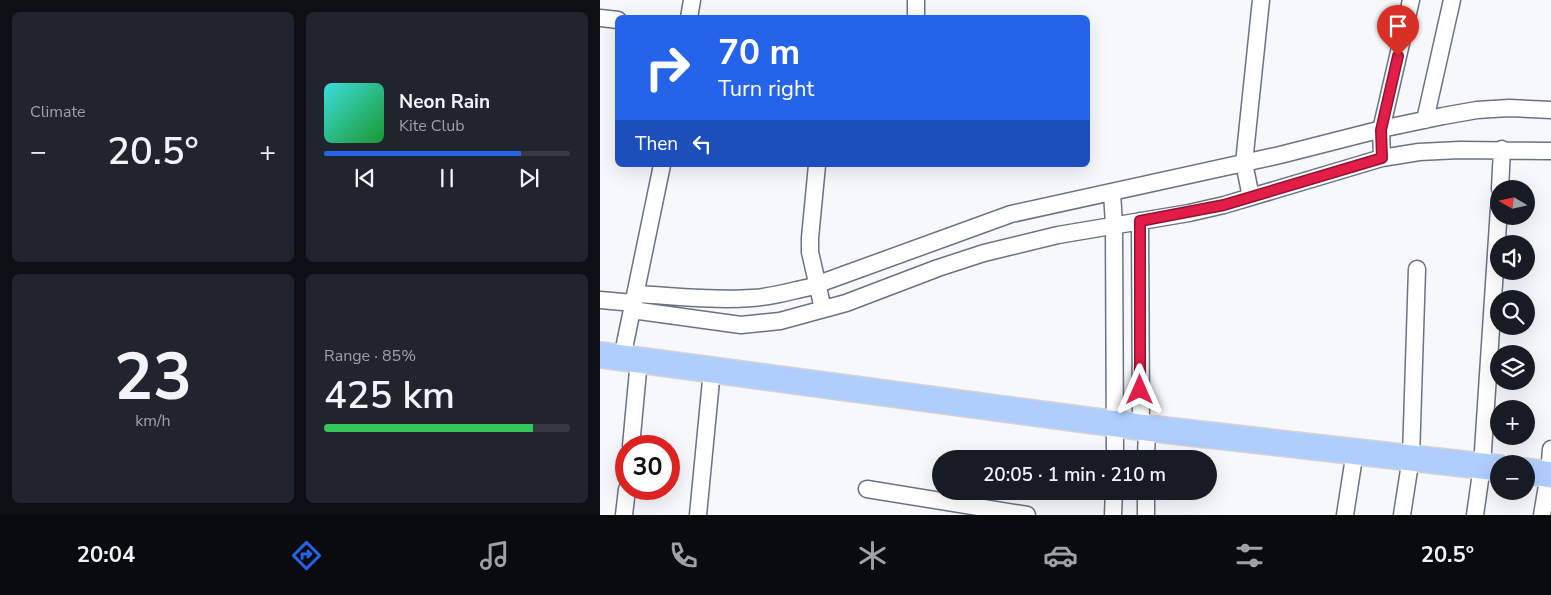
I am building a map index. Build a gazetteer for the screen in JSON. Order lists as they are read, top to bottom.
{
  "north": "left",
  "page": {
    "tile": [
      "Climate",
      ["23", "km/h"],
      ["Range · 85%", "425 km"]
    ],
    "turn": ["70 m", "Turn right"],
    "song": ["Neon Rain", "Kite Club"],
    "then": "Then",
    "heat": ["−", "20.5°", "+"],
    "map_buttons": ["+", "−"],
    "limit": "30",
    "trip": "20:05 · 1 min · 210 m",
    "tabs": ["20:04", "20.5°"]
  }
}
